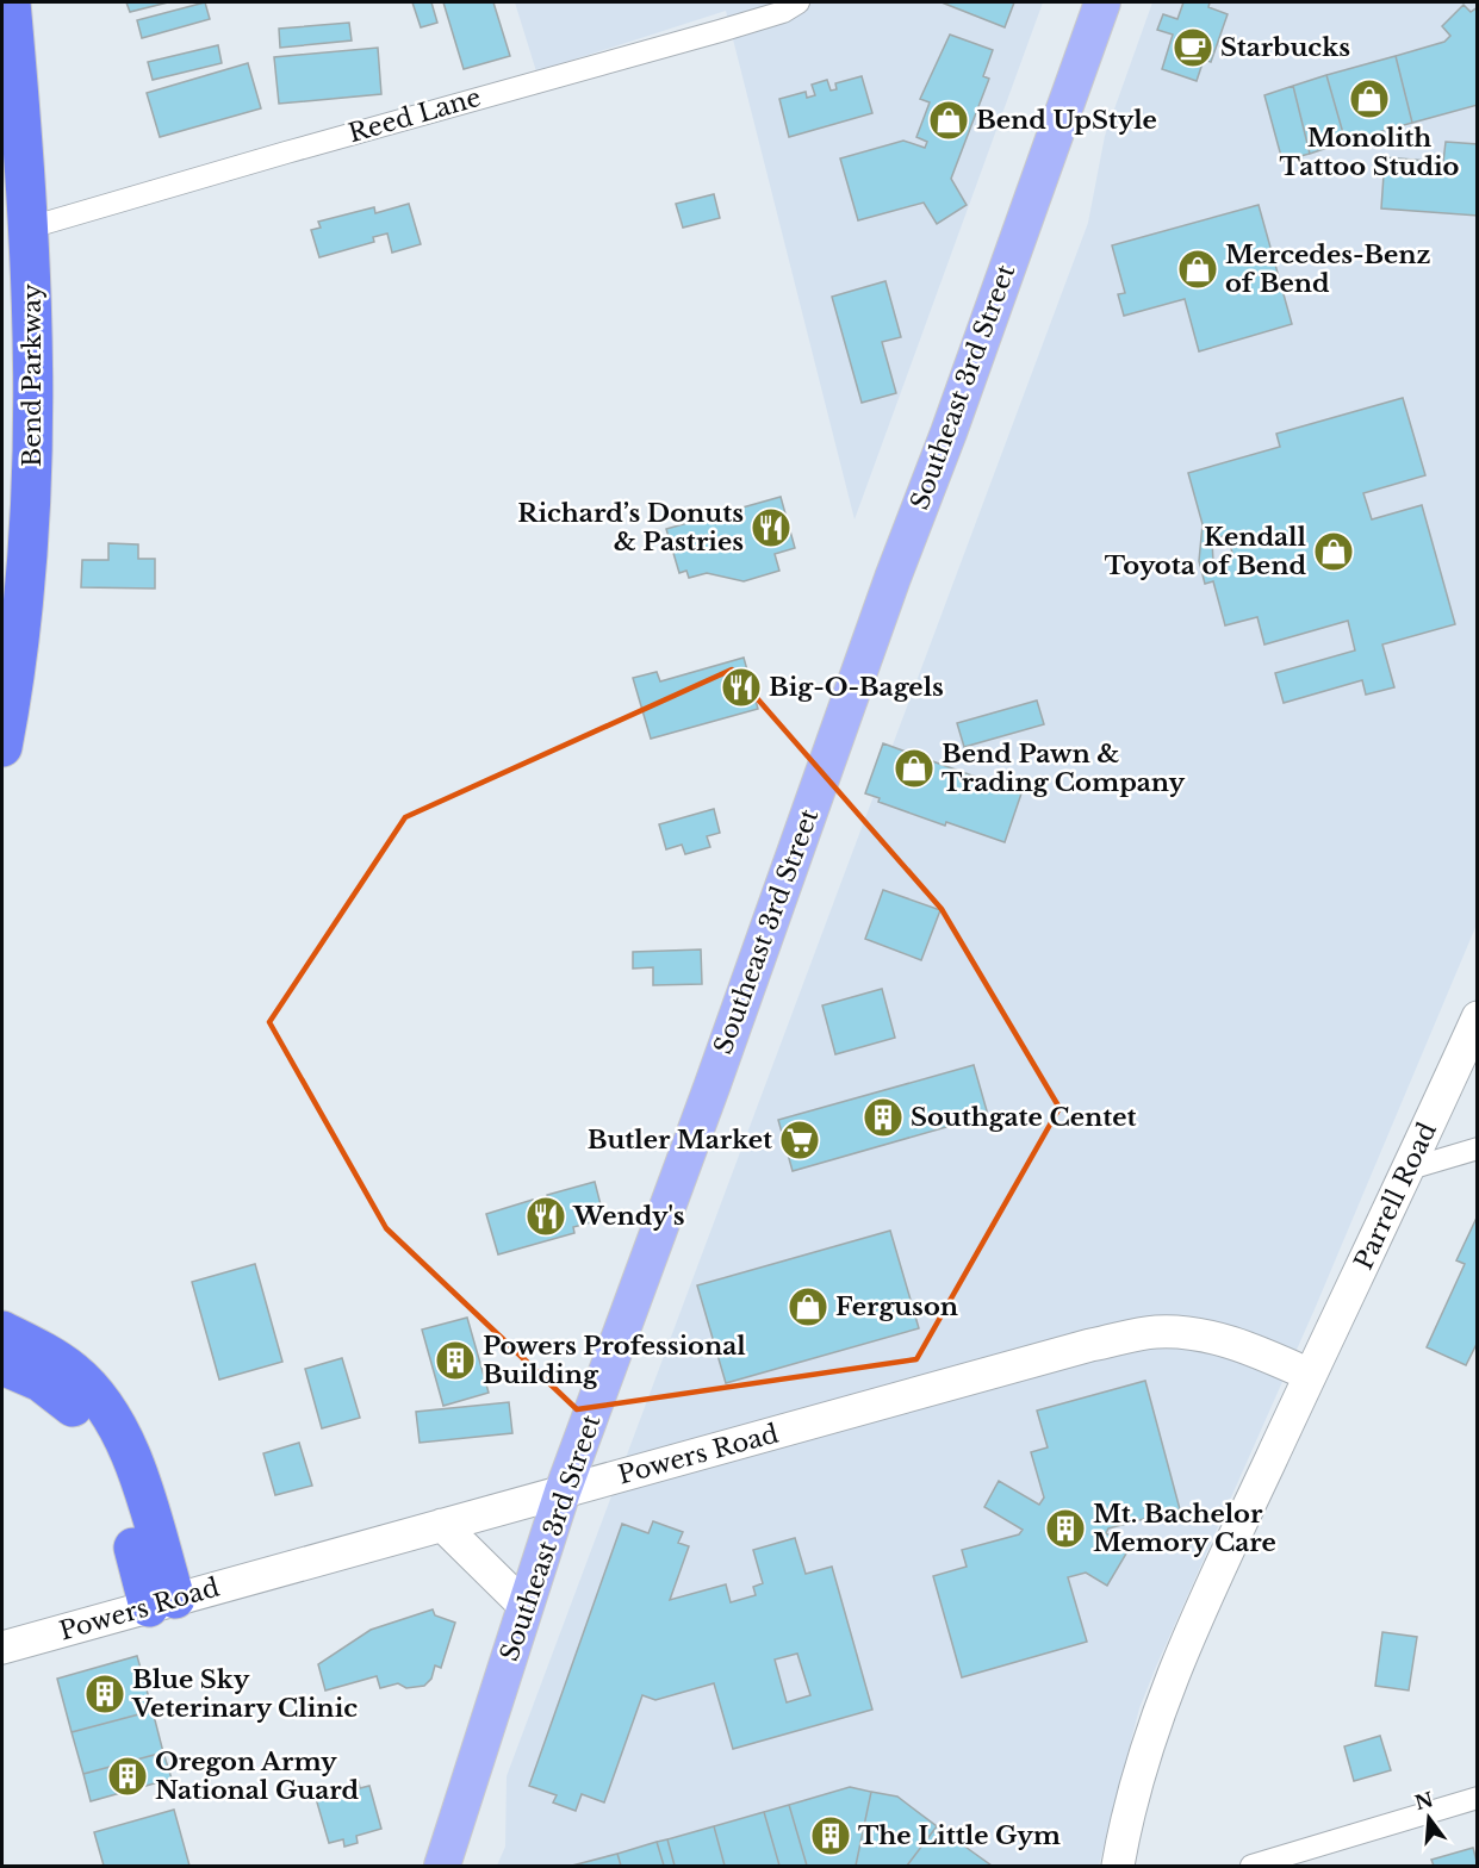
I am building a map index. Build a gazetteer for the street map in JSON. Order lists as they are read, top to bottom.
{
  "streets": {
    "highway": ["Bend Parkway"],
    "main road": ["Southeast 3rd Street"],
    "street": ["Reed Lane", "Parrell Road", "Powers Road"]
  },
  "crossings": [
    ["Reed Lane", "Bend Parkway"],
    ["Southeast 3rd Street", "Powers Road"],
    ["Parrell Road", "Powers Road"]
  ],
  "places": {
    "cafe": ["Starbucks"],
    "shop": [
      "Monolith Tattoo Studio",
      "Bend UpStyle",
      "Mercedes-Benz of Bend",
      "Kendall Toyota of Bend",
      "Bend Pawn & Trading Company",
      "Ferguson"
    ],
    "restaurant": ["Richard’s Donuts & Pastries", "Big-O-Bagels", "Wendy's"],
    "building": [
      "Southgate Centet",
      "Powers Professional Building",
      "Mt. Bachelor Memory Care",
      "Blue Sky Veterinary Clinic",
      "Oregon Army National Guard",
      "The Little Gym"
    ],
    "supermarket": ["Butler Market"]
  },
  "north": "top"
}
